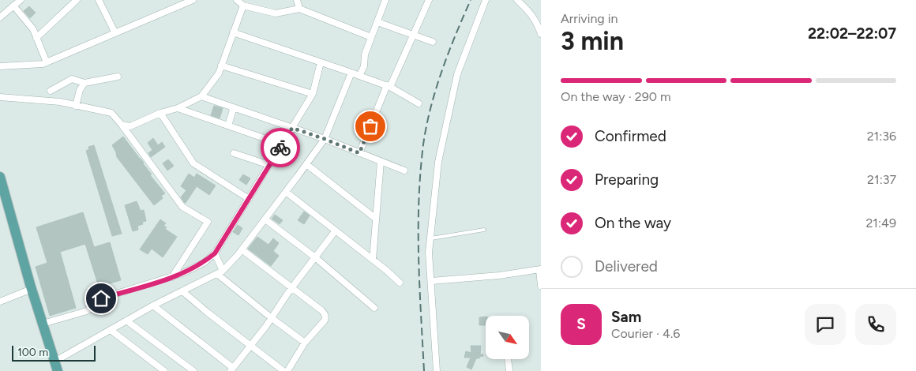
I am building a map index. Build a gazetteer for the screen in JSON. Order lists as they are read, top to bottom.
{
  "scale_bar": "100 m",
  "north": "bottom right",
  "page": {
    "heading": ["3 min", "Arriving in", "22:02–22:07"],
    "panel": ["Sam", "Courier · 4.6"],
    "bar": "On the way · 290 m",
    "list": [
      ["Confirmed", "21:36"],
      ["Preparing", "21:37"],
      ["On the way", "21:49"],
      "Delivered"
    ],
    "round": "S",
    "scale": "100 m"
  }
}
